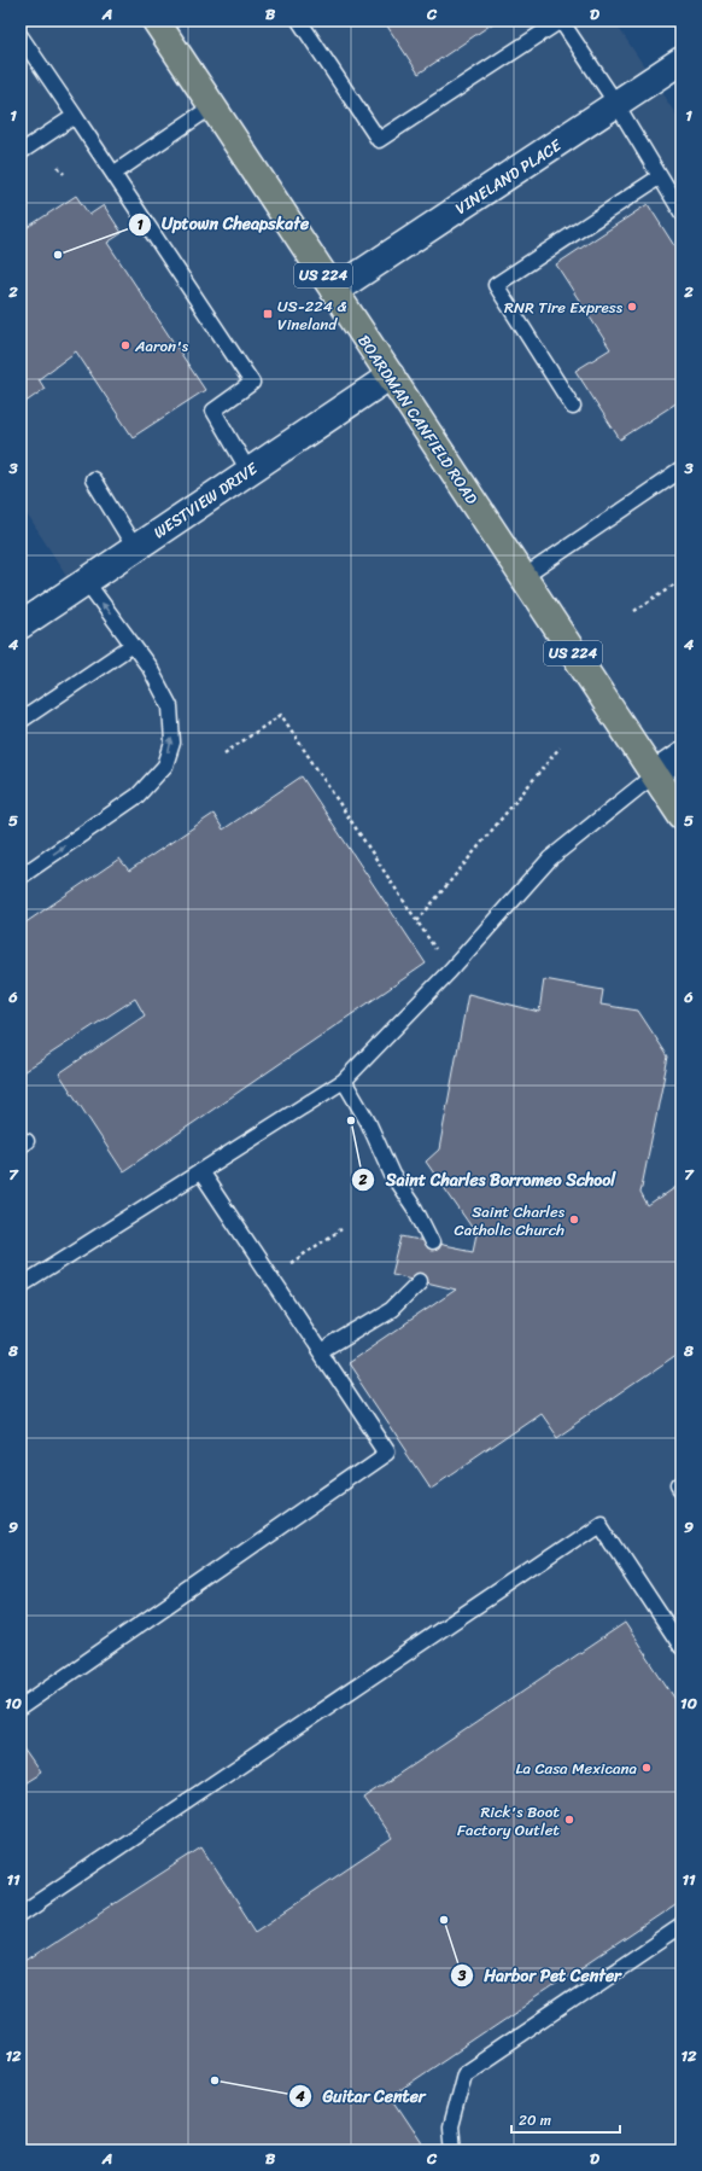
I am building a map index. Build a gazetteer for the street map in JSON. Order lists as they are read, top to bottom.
{
  "streets": {
    "main road": ["US 224", "BOARDMAN CANFIELD ROAD"],
    "street": ["VINELAND PLACE", "WESTVIEW DRIVE"]
  },
  "crossings": [
    ["VINELAND PLACE", "BOARDMAN CANFIELD ROAD"],
    ["BOARDMAN CANFIELD ROAD", "WESTVIEW DRIVE"]
  ],
  "places": {
    "other": [
      "Uptown Cheapskate",
      "RNR Tire Express",
      "Aaron's",
      "Saint Charles Borromeo School",
      "Saint Charles Catholic Church",
      "La Casa Mexicana",
      "Rick's Boot Factory Outlet",
      "Harbor Pet Center",
      "Guitar Center"
    ],
    "transit": ["US-224 & Vineland"]
  },
  "scale_bar": "20 m",
  "grid": {
    "columns": [
      "A",
      "B",
      "C",
      "D"
    ],
    "rows": [
      "1",
      "2",
      "3",
      "4",
      "5",
      "6",
      "7",
      "8",
      "9",
      "10",
      "11",
      "12"
    ]
  }
}
